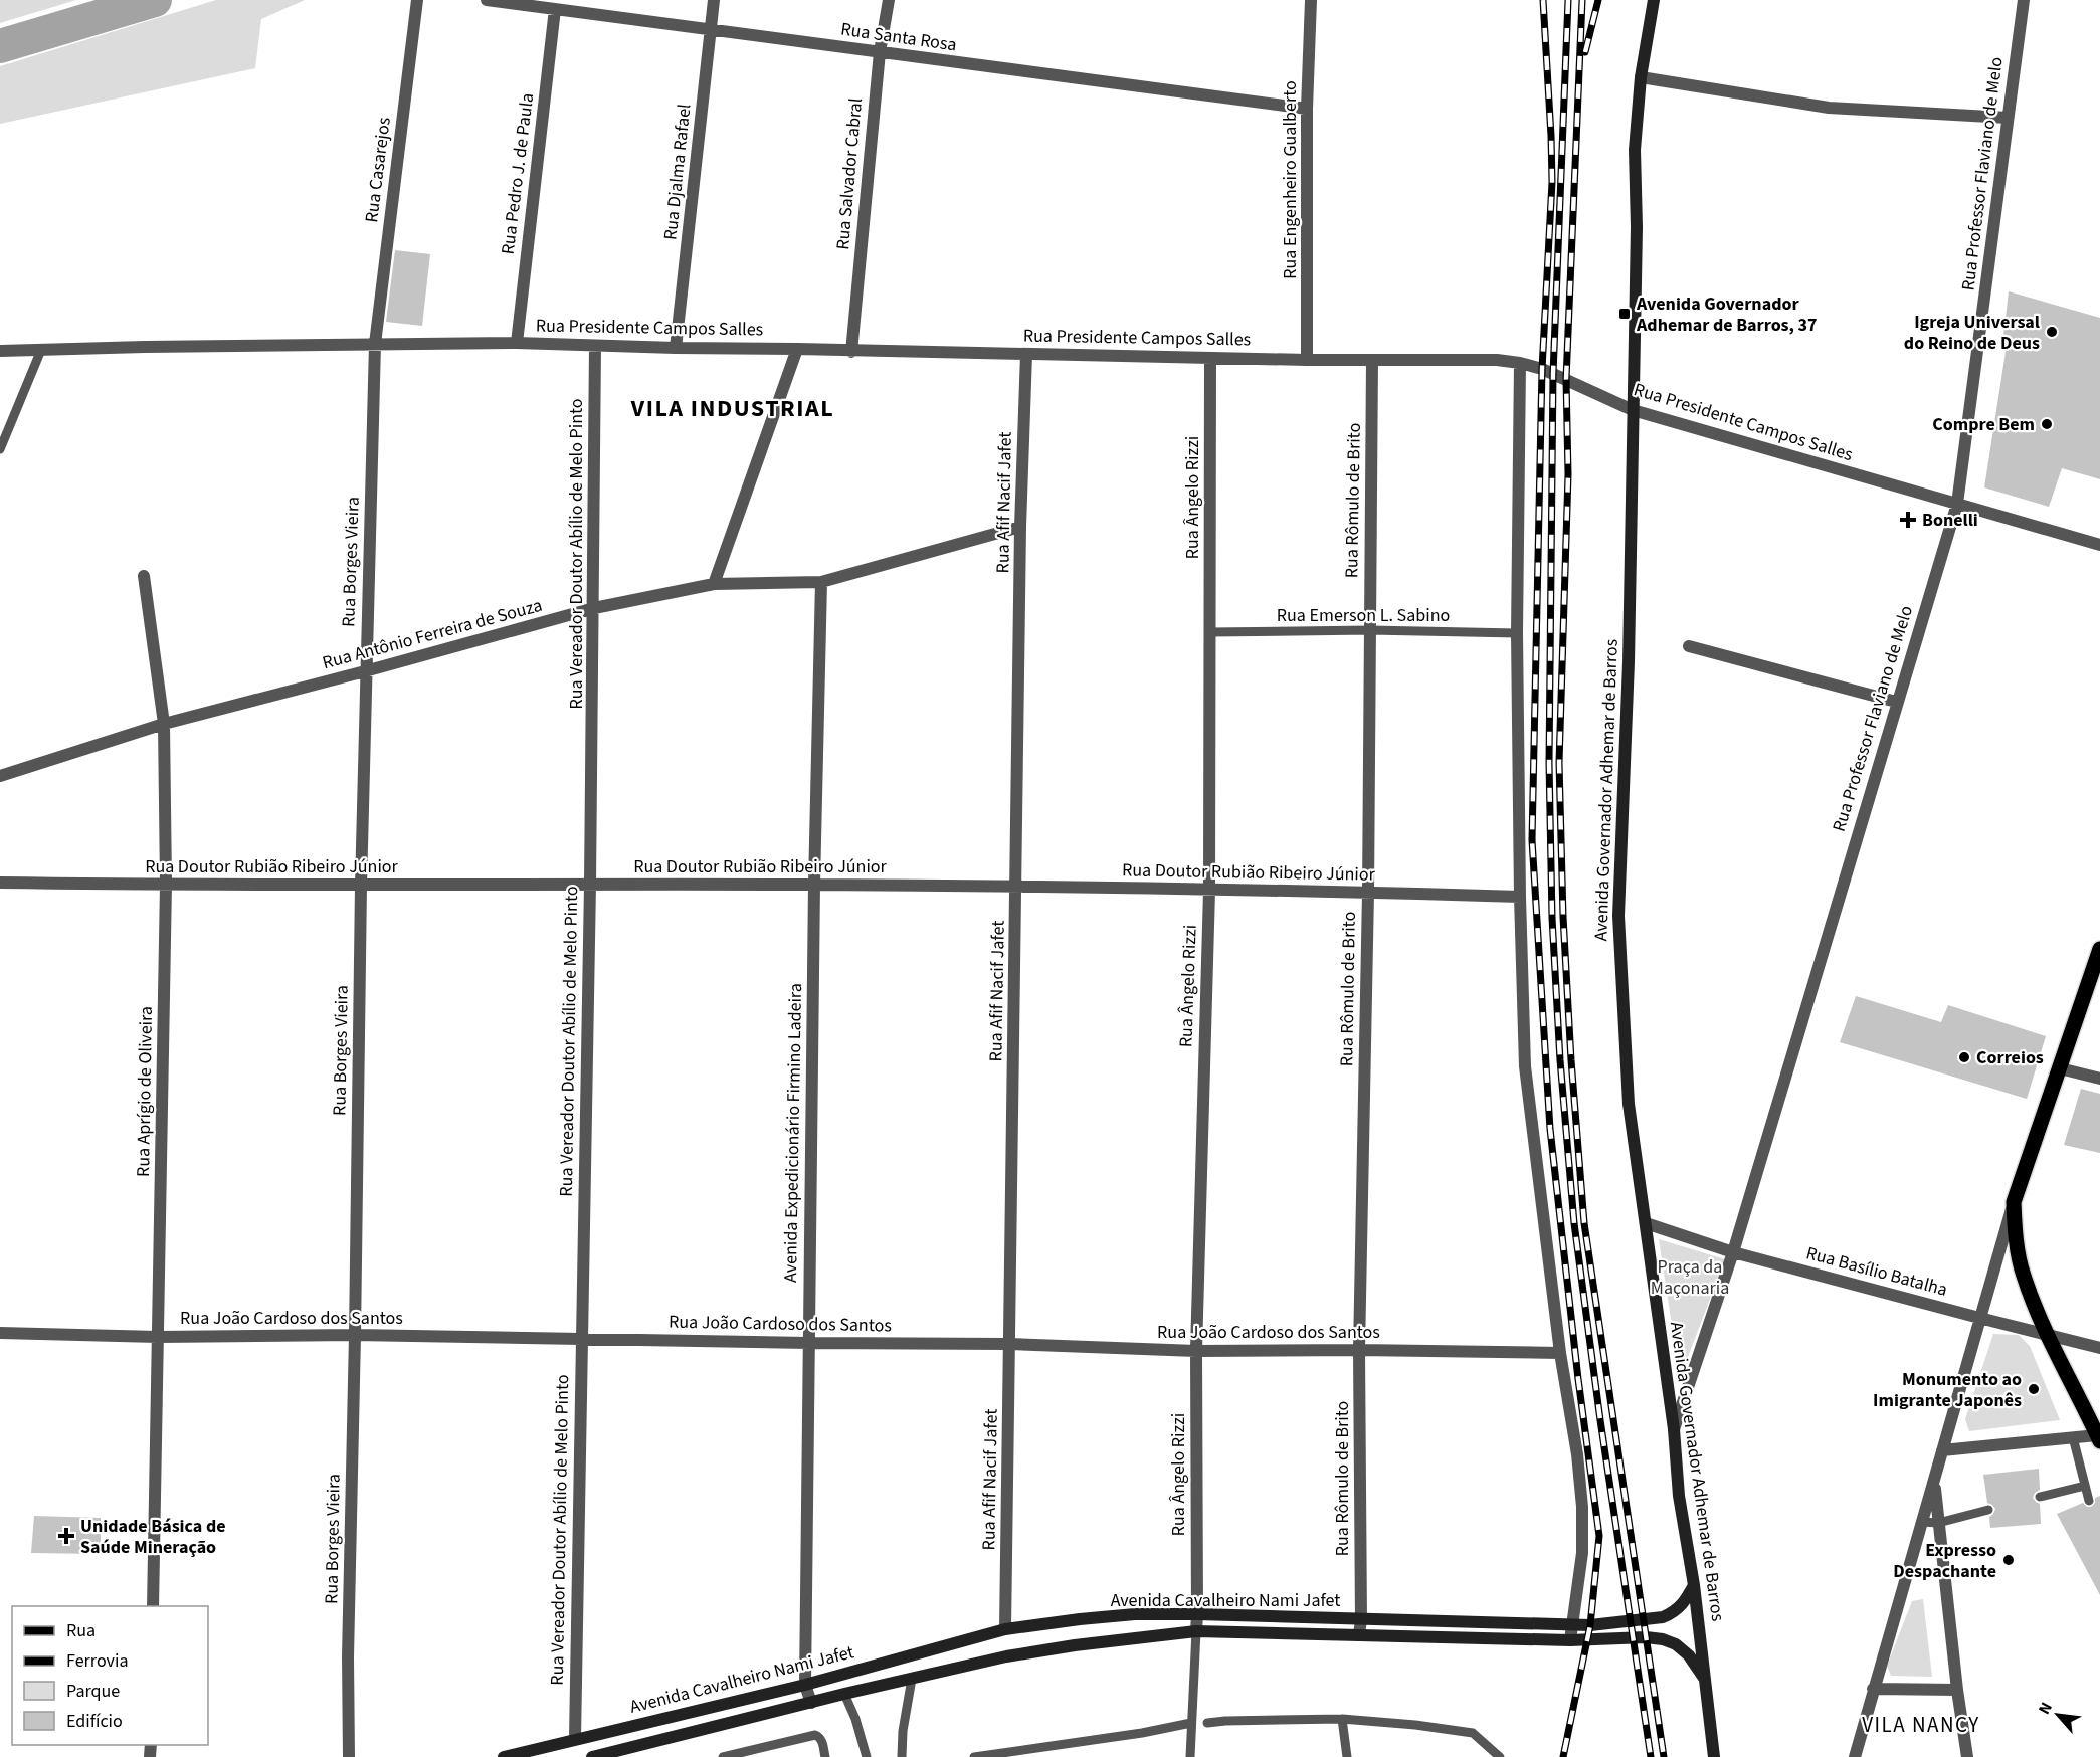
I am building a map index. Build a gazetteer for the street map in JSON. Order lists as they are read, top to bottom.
{
  "streets": {
    "main road": ["Avenida Governador Adhemar de Barros", "Avenida Cavalheiro Nami Jafet"],
    "street": [
      "Rua Santa Rosa",
      "Rua Casarejos",
      "Rua Djalma Rafael",
      "Rua Pedro J. de Paula",
      "Rua Salvador Cabral",
      "Rua Professor Flaviano de Melo",
      "Rua Engenheiro Gualberto",
      "Rua Presidente Campos Salles",
      "Rua Ângelo Rizzi",
      "Rua Rômulo de Brito",
      "Rua Afif Nacif Jafet",
      "Rua Vereador Doutor Abílio de Melo Pinto",
      "Rua Borges Vieira",
      "Rua Antônio Ferreira de Souza",
      "Rua Doutor Rubião Ribeiro Júnior",
      "Rua Aprígio de Oliveira",
      "Avenida Expedicionário Firmino Ladeira",
      "Rua Basílio Batalha",
      "Rua João Cardoso dos Santos"
    ],
    "lane": ["Rua Emerson L. Sabino"]
  },
  "crossings": [
    ["Rua Santa Rosa", "Rua Djalma Rafael"],
    ["Rua Santa Rosa", "Rua Pedro J. de Paula"],
    ["Rua Santa Rosa", "Rua Salvador Cabral"],
    ["Rua Santa Rosa", "Rua Engenheiro Gualberto"],
    ["Rua Casarejos", "Rua Presidente Campos Salles"],
    ["Rua Casarejos", "Rua Borges Vieira"],
    ["Rua Djalma Rafael", "Rua Presidente Campos Salles"],
    ["Rua Pedro J. de Paula", "Rua Presidente Campos Salles"],
    ["Rua Salvador Cabral", "Rua Presidente Campos Salles"],
    ["Rua Professor Flaviano de Melo", "Rua Presidente Campos Salles"],
    ["Rua Professor Flaviano de Melo", "Avenida Governador Adhemar de Barros"],
    ["Rua Professor Flaviano de Melo", "Rua Basílio Batalha"],
    ["Rua Engenheiro Gualberto", "Rua Presidente Campos Salles"],
    ["Rua Presidente Campos Salles", "Rua Ângelo Rizzi"],
    ["Rua Presidente Campos Salles", "Rua Rômulo de Brito"],
    ["Rua Presidente Campos Salles", "Rua Afif Nacif Jafet"],
    ["Rua Presidente Campos Salles", "Rua Vereador Doutor Abílio de Melo Pinto"],
    ["Rua Presidente Campos Salles", "Rua Borges Vieira"],
    ["Rua Presidente Campos Salles", "Avenida Governador Adhemar de Barros"],
    ["Rua Ângelo Rizzi", "Rua Emerson L. Sabino"],
    ["Rua Ângelo Rizzi", "Rua Doutor Rubião Ribeiro Júnior"],
    ["Rua Ângelo Rizzi", "Rua João Cardoso dos Santos"],
    ["Rua Ângelo Rizzi", "Avenida Cavalheiro Nami Jafet"],
    ["Rua Rômulo de Brito", "Rua Emerson L. Sabino"],
    ["Rua Rômulo de Brito", "Rua Doutor Rubião Ribeiro Júnior"],
    ["Rua Rômulo de Brito", "Rua João Cardoso dos Santos"],
    ["Rua Rômulo de Brito", "Avenida Cavalheiro Nami Jafet"],
    ["Rua Afif Nacif Jafet", "Rua Antônio Ferreira de Souza"],
    ["Rua Afif Nacif Jafet", "Rua Doutor Rubião Ribeiro Júnior"],
    ["Rua Afif Nacif Jafet", "Rua João Cardoso dos Santos"],
    ["Rua Afif Nacif Jafet", "Avenida Cavalheiro Nami Jafet"],
    ["Rua Vereador Doutor Abílio de Melo Pinto", "Rua Antônio Ferreira de Souza"],
    ["Rua Vereador Doutor Abílio de Melo Pinto", "Rua Doutor Rubião Ribeiro Júnior"],
    ["Rua Vereador Doutor Abílio de Melo Pinto", "Rua João Cardoso dos Santos"],
    ["Rua Vereador Doutor Abílio de Melo Pinto", "Avenida Cavalheiro Nami Jafet"],
    ["Rua Borges Vieira", "Rua Antônio Ferreira de Souza"],
    ["Rua Borges Vieira", "Rua Doutor Rubião Ribeiro Júnior"],
    ["Rua Borges Vieira", "Rua João Cardoso dos Santos"],
    ["Rua Antônio Ferreira de Souza", "Rua Aprígio de Oliveira"],
    ["Rua Antônio Ferreira de Souza", "Avenida Expedicionário Firmino Ladeira"],
    ["Avenida Governador Adhemar de Barros", "Rua Basílio Batalha"],
    ["Avenida Governador Adhemar de Barros", "Avenida Cavalheiro Nami Jafet"],
    ["Rua Doutor Rubião Ribeiro Júnior", "Rua Aprígio de Oliveira"],
    ["Rua Doutor Rubião Ribeiro Júnior", "Avenida Expedicionário Firmino Ladeira"],
    ["Rua Aprígio de Oliveira", "Rua João Cardoso dos Santos"],
    ["Avenida Expedicionário Firmino Ladeira", "Rua João Cardoso dos Santos"],
    ["Avenida Expedicionário Firmino Ladeira", "Avenida Cavalheiro Nami Jafet"]
  ],
  "districts": ["VILA INDUSTRIAL", "VILA NANCY"],
  "parks": ["Praça da Maçonaria"],
  "places": {
    "transit": ["Avenida Governador Adhemar de Barros, 37"],
    "other": [
      "Igreja Universal do Reino de Deus",
      "Compre Bem",
      "Correios",
      "Monumento ao Imigrante Japonês",
      "Expresso Despachante"
    ],
    "health": ["Bonelli", "Unidade Básica de Saúde Mineração"]
  },
  "legend": [
    "Rua",
    "Ferrovia",
    "Parque",
    "Edifício"
  ],
  "north": "top left"
}
